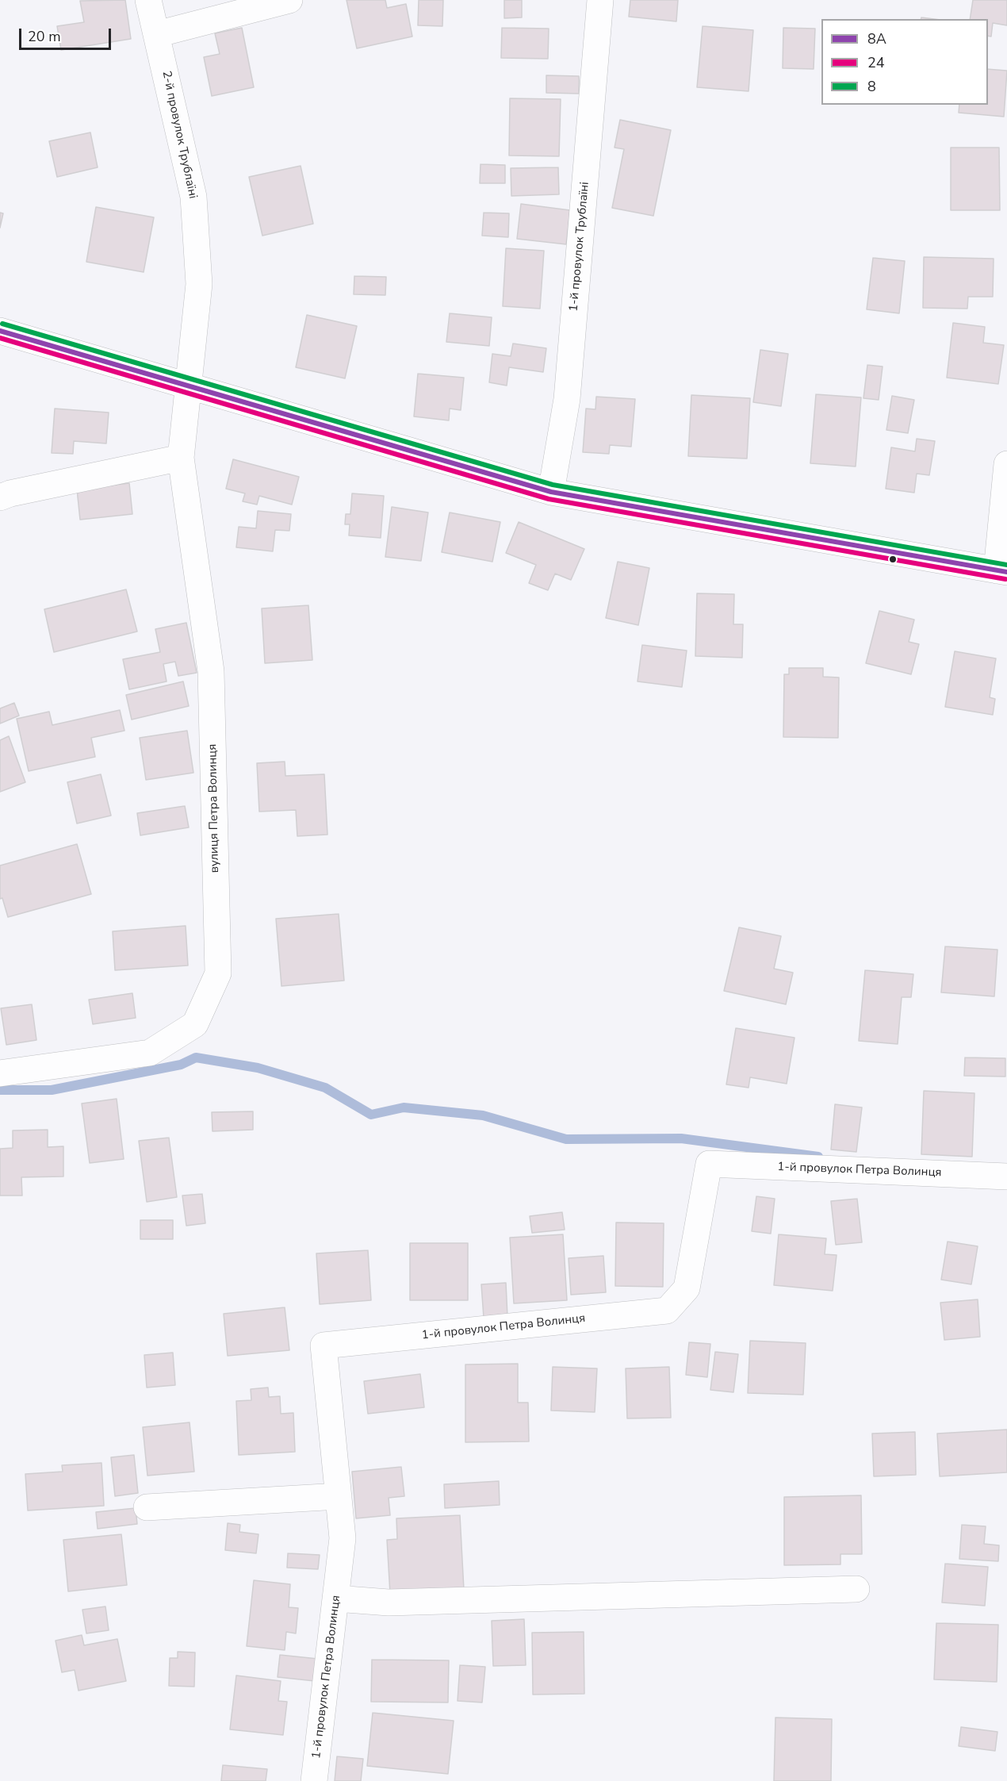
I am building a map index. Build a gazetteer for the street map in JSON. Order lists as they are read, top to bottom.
{
  "streets": {
    "street": [
      "2-й провулок Трублаїні",
      "1-й провулок Трублаїні",
      "вулиця Петра Волинця",
      "1-й провулок Петра Волинця"
    ]
  },
  "crossings": [
    ["2-й провулок Трублаїні", "вулиця Петра Волинця"]
  ],
  "lines": ["transit line 8", "transit line 8А", "transit line 24"],
  "legend": ["8А", "24", "8"],
  "scale_bar": "20 m"
}
